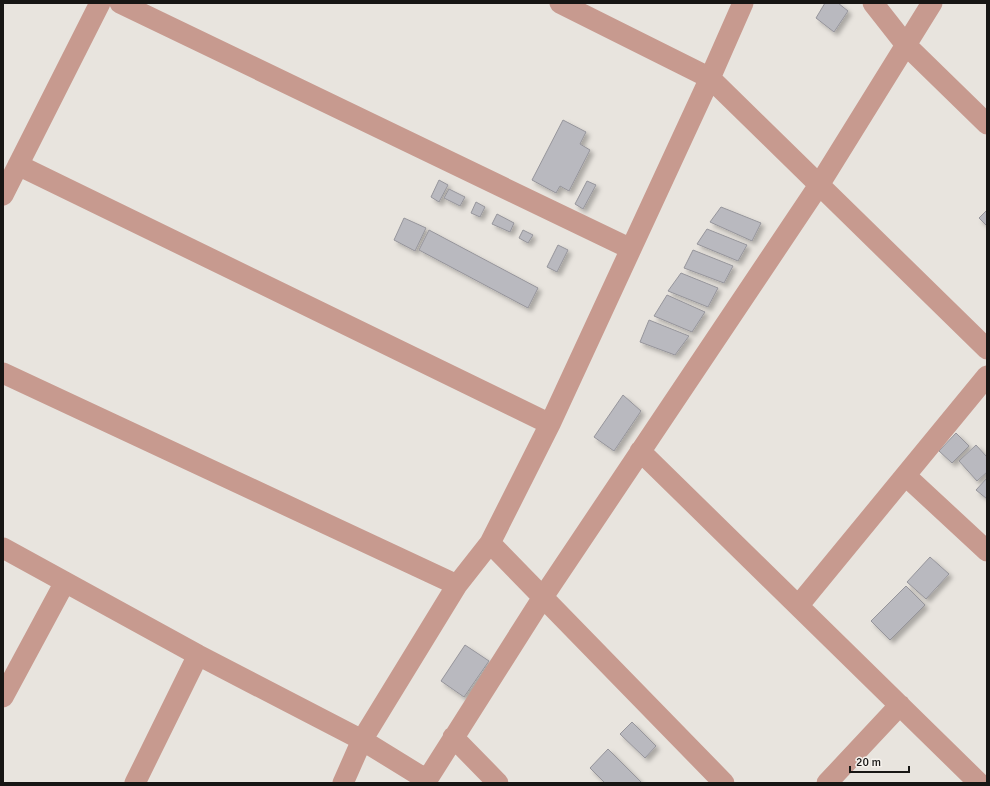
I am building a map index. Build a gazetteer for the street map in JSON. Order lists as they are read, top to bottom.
{
  "scale_bar": "20 m"
}
